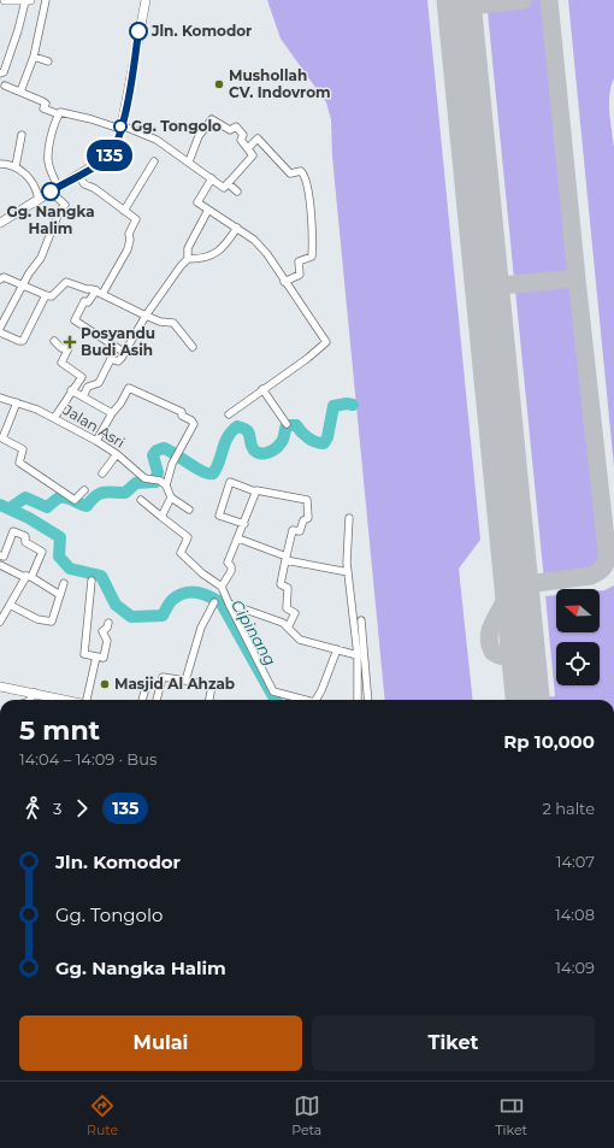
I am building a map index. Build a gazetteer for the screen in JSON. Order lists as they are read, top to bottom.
{
  "streets": {
    "street": ["Jalan Asri"]
  },
  "water": ["Cipinang"],
  "places": {
    "other": [
      "Jln. Komodor",
      "Mushollah CV. Indovrom",
      "Gg. Tongolo",
      "Gg. Nangka Halim",
      "Masjid Al Ahzab"
    ],
    "health": ["Posyandu Budi Asih"]
  },
  "lines": ["bus line 135"],
  "north": "left",
  "page": {
    "on_map": "135",
    "heading": ["5 mnt", "14:04 – 14:09 · Bus", "Rp 10,000"],
    "legs": ["3", "135", "2 halte"],
    "list": [
      {
        "name": "Jln. Komodor",
        "value": "14:07"
      },
      {
        "name": "Gg. Tongolo",
        "value": "14:08"
      },
      {
        "name": "Gg. Nangka Halim",
        "value": "14:09"
      }
    ],
    "buttons": ["Mulai", "Tiket"],
    "tabs": ["Rute", "Peta", "Tiket"]
  }
}
